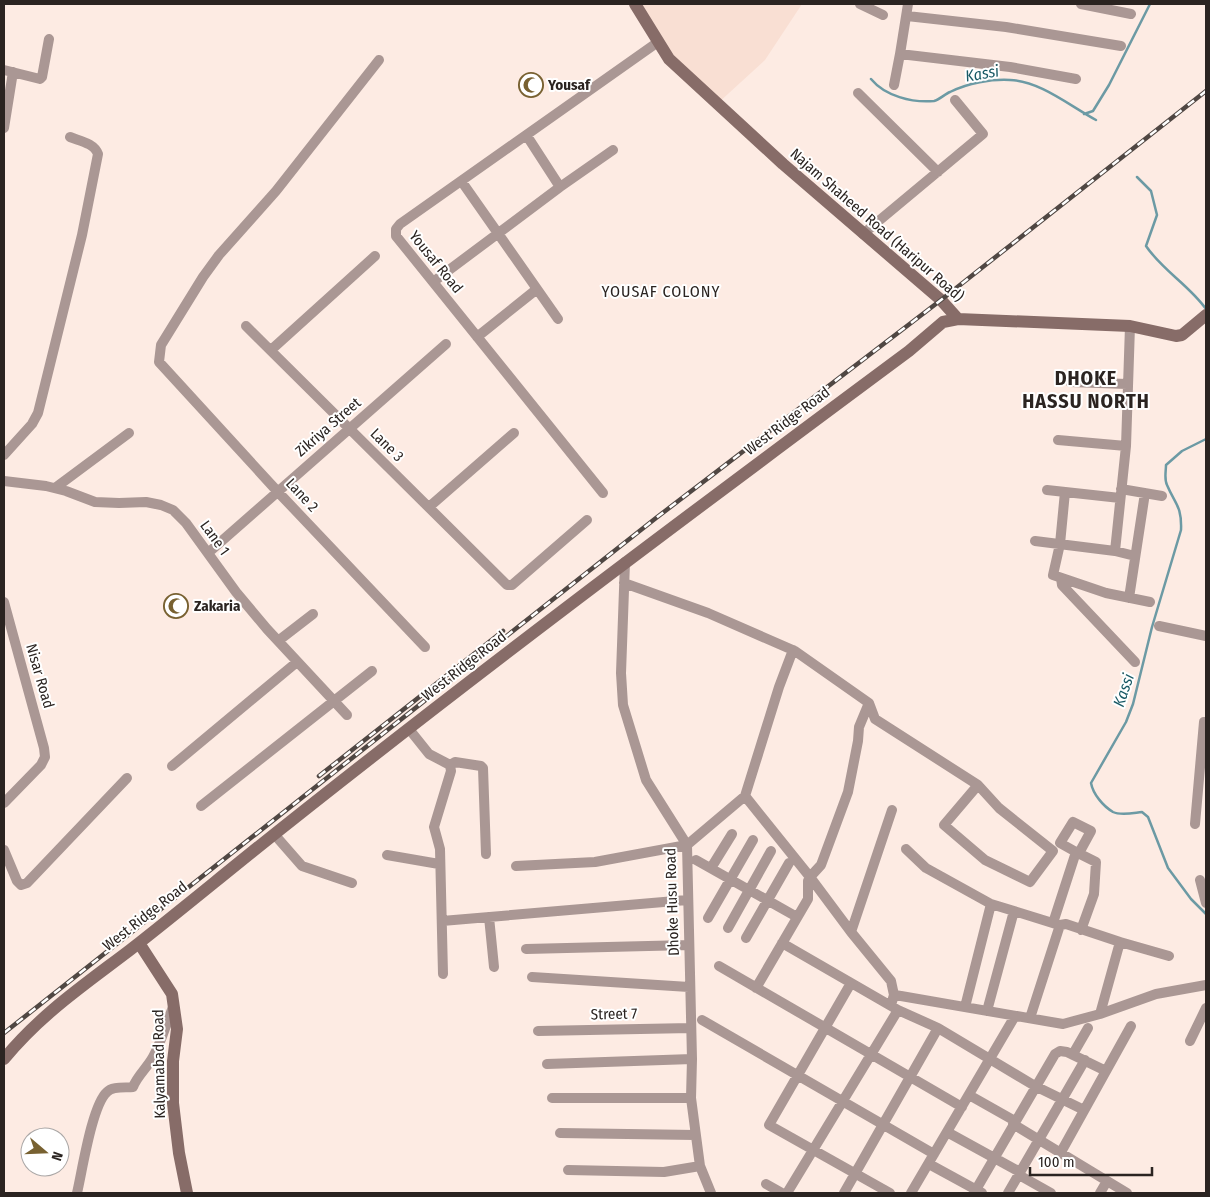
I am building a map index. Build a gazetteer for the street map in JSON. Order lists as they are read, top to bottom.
{
  "streets": {
    "main road": ["Najam Shaheed Road (Haripur Road)", "West Ridge Road", "Kalyamabad Road"],
    "street": [
      "Yousaf Road",
      "Zikriya Street",
      "Lane 3",
      "Lane 2",
      "Lane 1",
      "Nisar Road",
      "Dhoke Husu Road",
      "Street 7"
    ]
  },
  "crossings": [
    ["Najam Shaheed Road (Haripur Road)", "Yousaf Road"],
    ["Najam Shaheed Road (Haripur Road)", "West Ridge Road"],
    ["West Ridge Road", "Dhoke Husu Road"],
    ["West Ridge Road", "Kalyamabad Road"],
    ["Zikriya Street", "Lane 3"],
    ["Zikriya Street", "Lane 2"],
    ["Zikriya Street", "Lane 1"],
    ["Dhoke Husu Road", "Street 7"]
  ],
  "districts": ["YOUSAF COLONY", "DHOKE HASSU NORTH"],
  "water": ["Kassi"],
  "places": {
    "mosque": ["Yousaf", "Zakaria"]
  },
  "scale_bar": "100 m",
  "north": "right"
}
